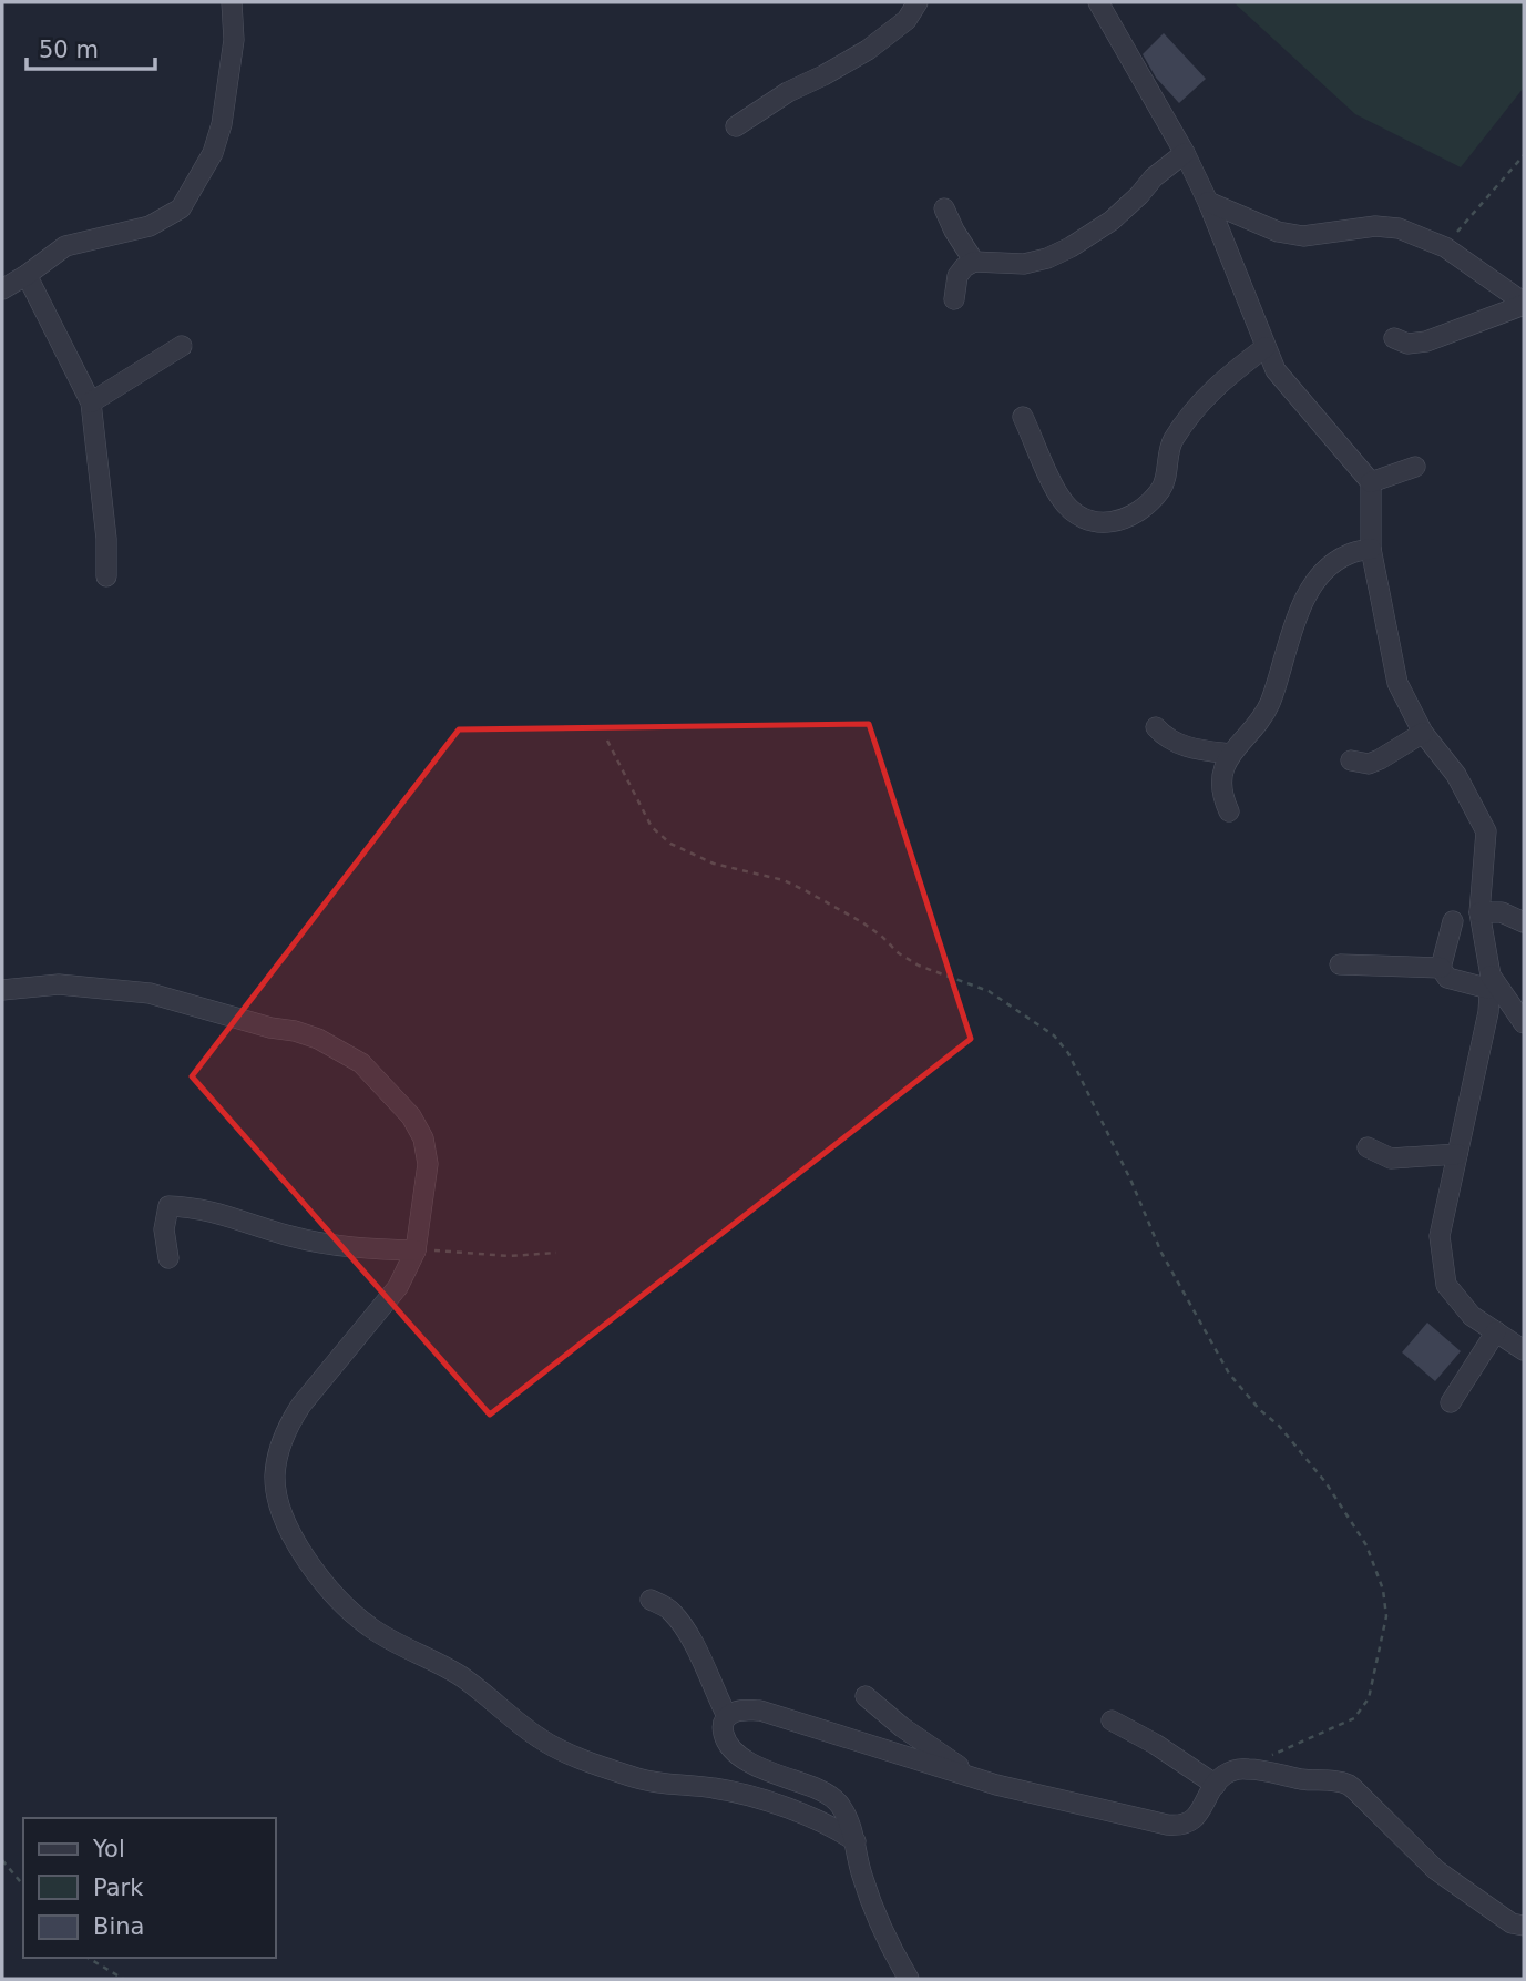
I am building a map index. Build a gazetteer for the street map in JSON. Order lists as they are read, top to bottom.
{
  "legend": ["Yol", "Park", "Bina"],
  "scale_bar": "50 m"
}
